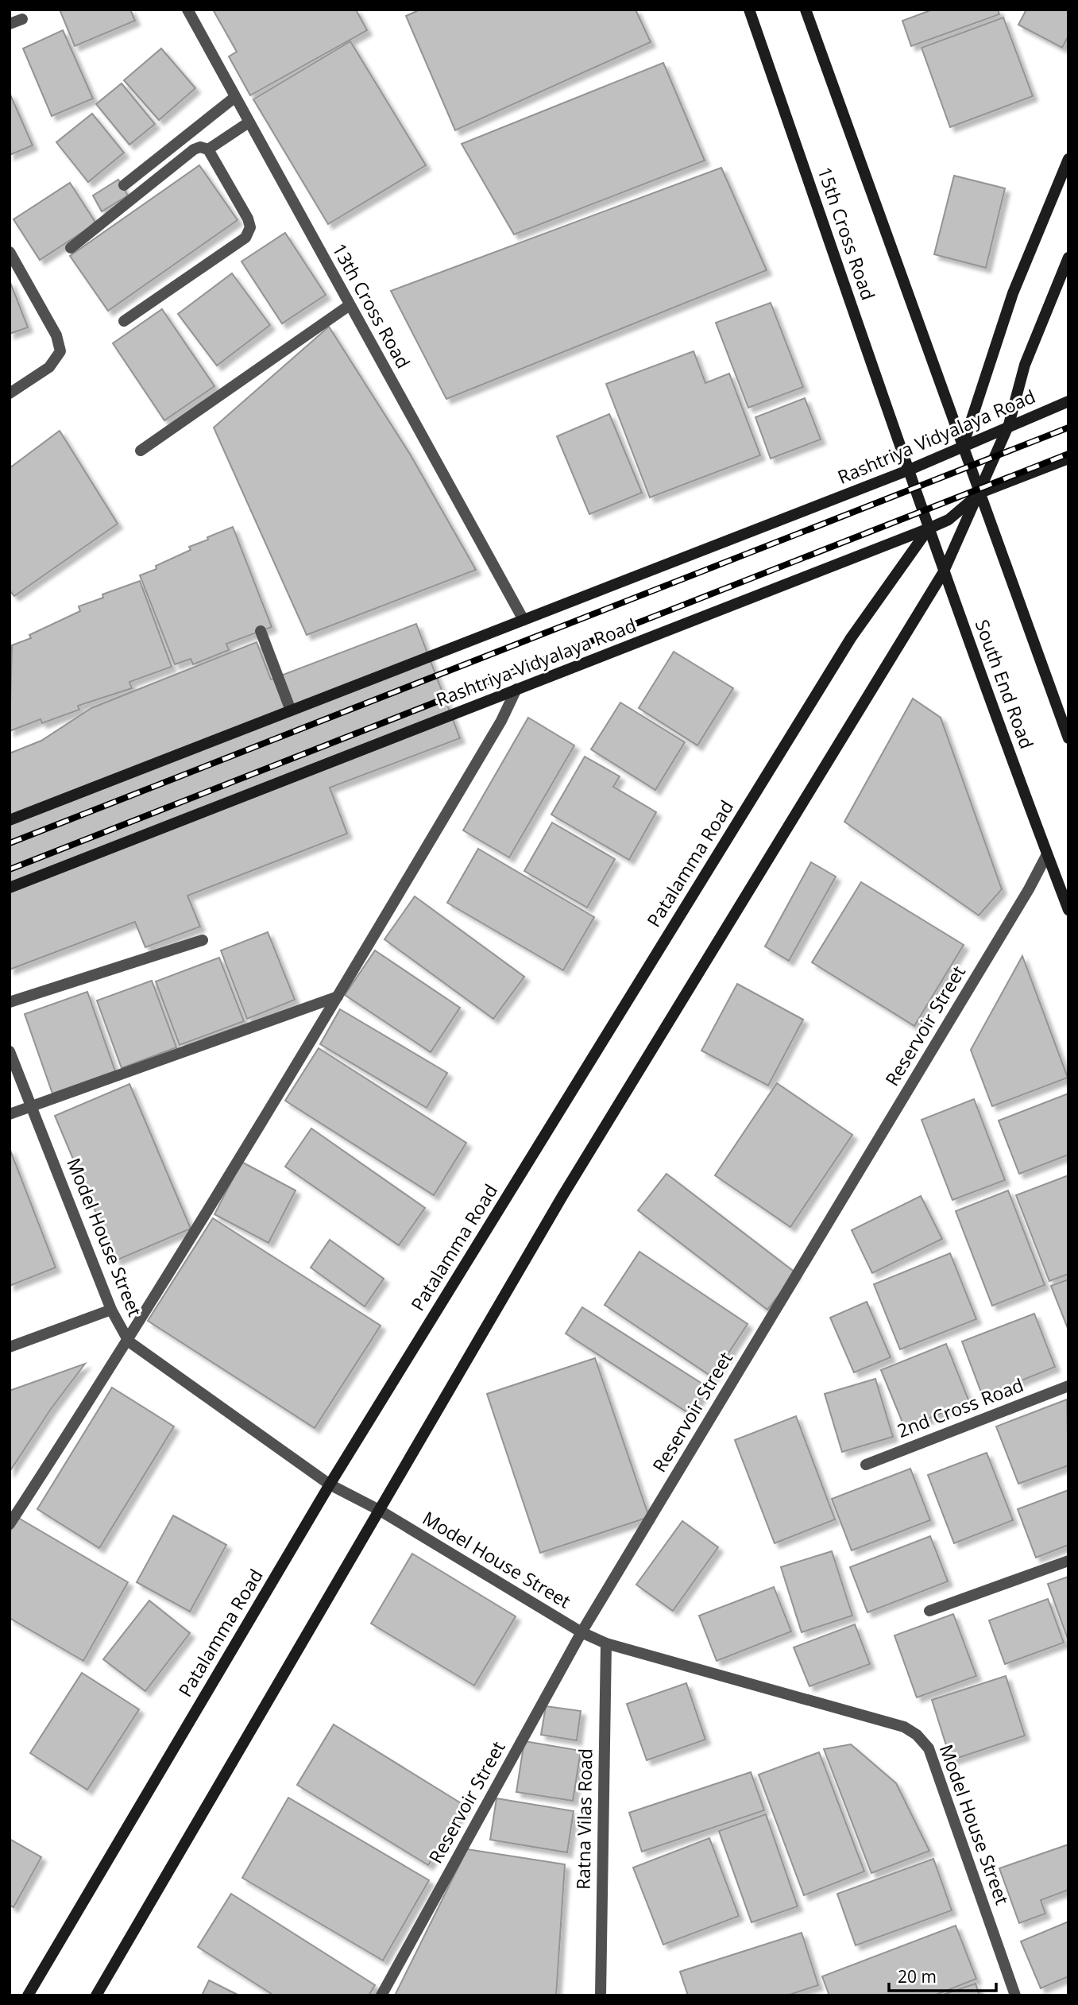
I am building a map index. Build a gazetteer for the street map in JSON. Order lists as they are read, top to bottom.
{
  "streets": {
    "main road": [
      "15th Cross Road",
      "Rashtriya Vidyalaya Road",
      "South End Road",
      "Patalamma Road"
    ],
    "street": [
      "13th Cross Road",
      "Reservoir Street",
      "Model House Street",
      "2nd Cross Road",
      "Ratna Vilas Road"
    ]
  },
  "crossings": [
    ["15th Cross Road", "Rashtriya Vidyalaya Road"],
    ["15th Cross Road", "South End Road"],
    ["13th Cross Road", "Rashtriya Vidyalaya Road"],
    ["Rashtriya Vidyalaya Road", "South End Road"],
    ["Rashtriya Vidyalaya Road", "Patalamma Road"],
    ["South End Road", "Patalamma Road"],
    ["South End Road", "Reservoir Street"],
    ["Patalamma Road", "Model House Street"],
    ["Reservoir Street", "Model House Street"],
    ["Model House Street", "Ratna Vilas Road"]
  ],
  "scale_bar": "20 m"
}
